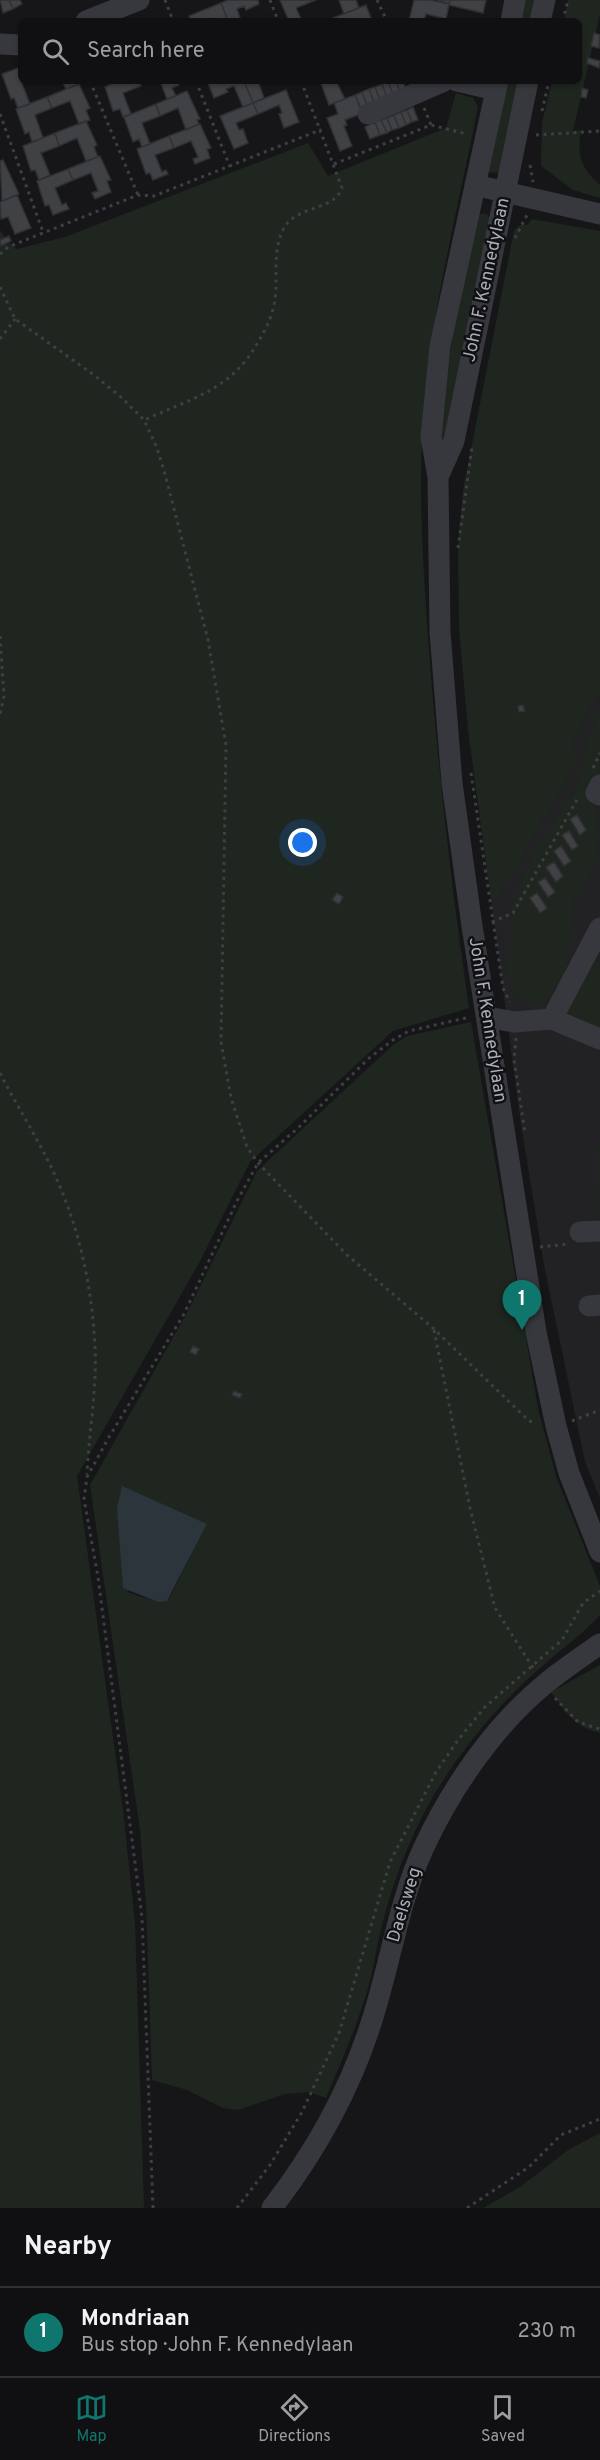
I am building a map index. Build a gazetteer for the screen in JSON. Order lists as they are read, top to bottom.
{
  "streets": {
    "street": ["John F. Kennedylaan", "Daelsweg"]
  },
  "page": {
    "search": "Search here",
    "pins": "1",
    "heading": "Nearby",
    "list": [
      {
        "mark": "1",
        "name": "Mondriaan",
        "note": "Bus stop · John F. Kennedylaan",
        "value": "230 m"
      }
    ],
    "nav": ["Map", "Directions", "Saved"]
  }
}
